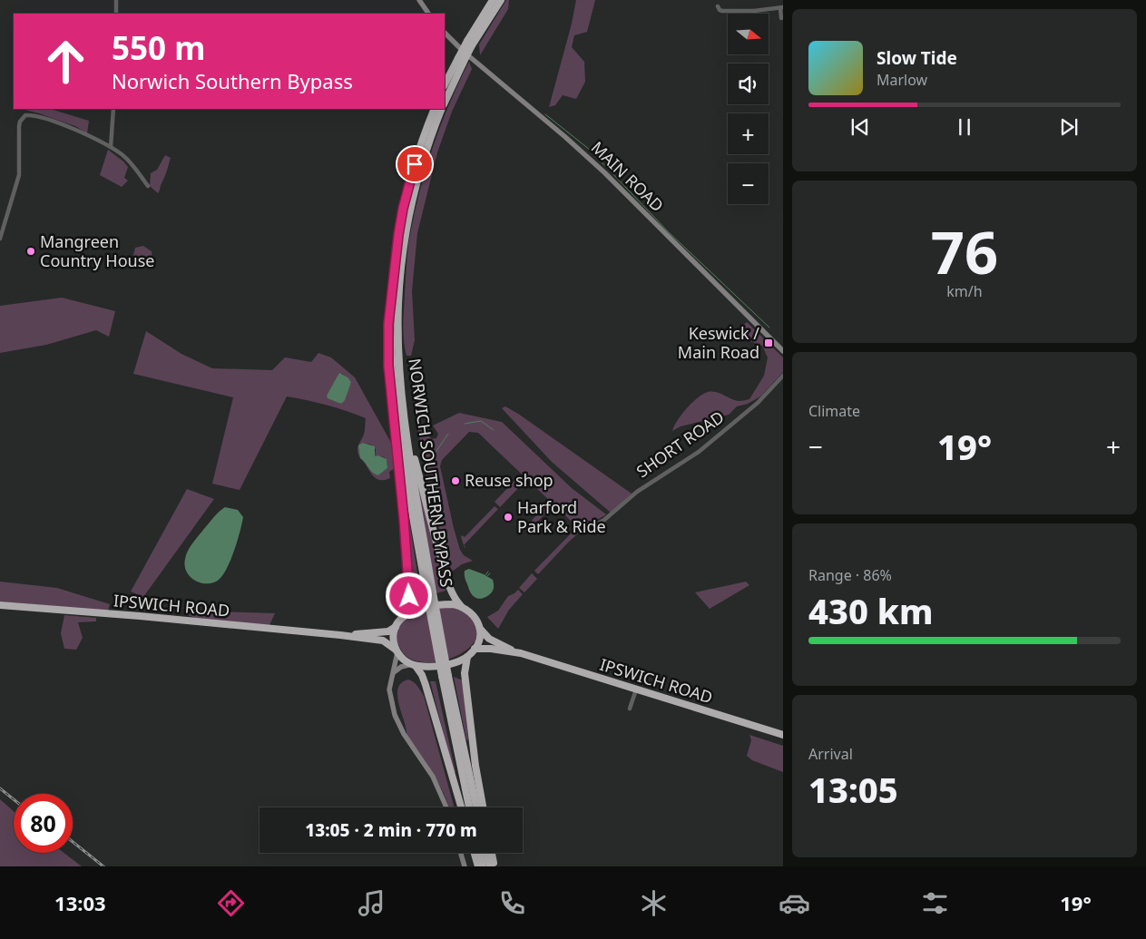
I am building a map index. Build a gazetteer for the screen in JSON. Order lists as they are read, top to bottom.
{
  "streets": {
    "highway": ["NORWICH SOUTHERN BYPASS", "IPSWICH ROAD"],
    "main road": ["MAIN ROAD"],
    "street": ["SHORT ROAD"]
  },
  "places": {
    "other": ["Mangreen Country House", "Reuse shop", "Harford Park & Ride"],
    "transit": ["Keswick / Main Road"]
  },
  "north": "right",
  "page": {
    "map_buttons": ["+", "−"],
    "turn": ["550 m", "Norwich Southern Bypass"],
    "song": ["Slow Tide", "Marlow"],
    "tile": [
      ["76", "km/h"],
      "Climate",
      ["Range · 86%", "430 km"],
      ["Arrival", "13:05"]
    ],
    "heat": ["−", "19°", "+"],
    "limit": "80",
    "trip": "13:05 · 2 min · 770 m",
    "tabs": ["13:03", "19°"]
  }
}
